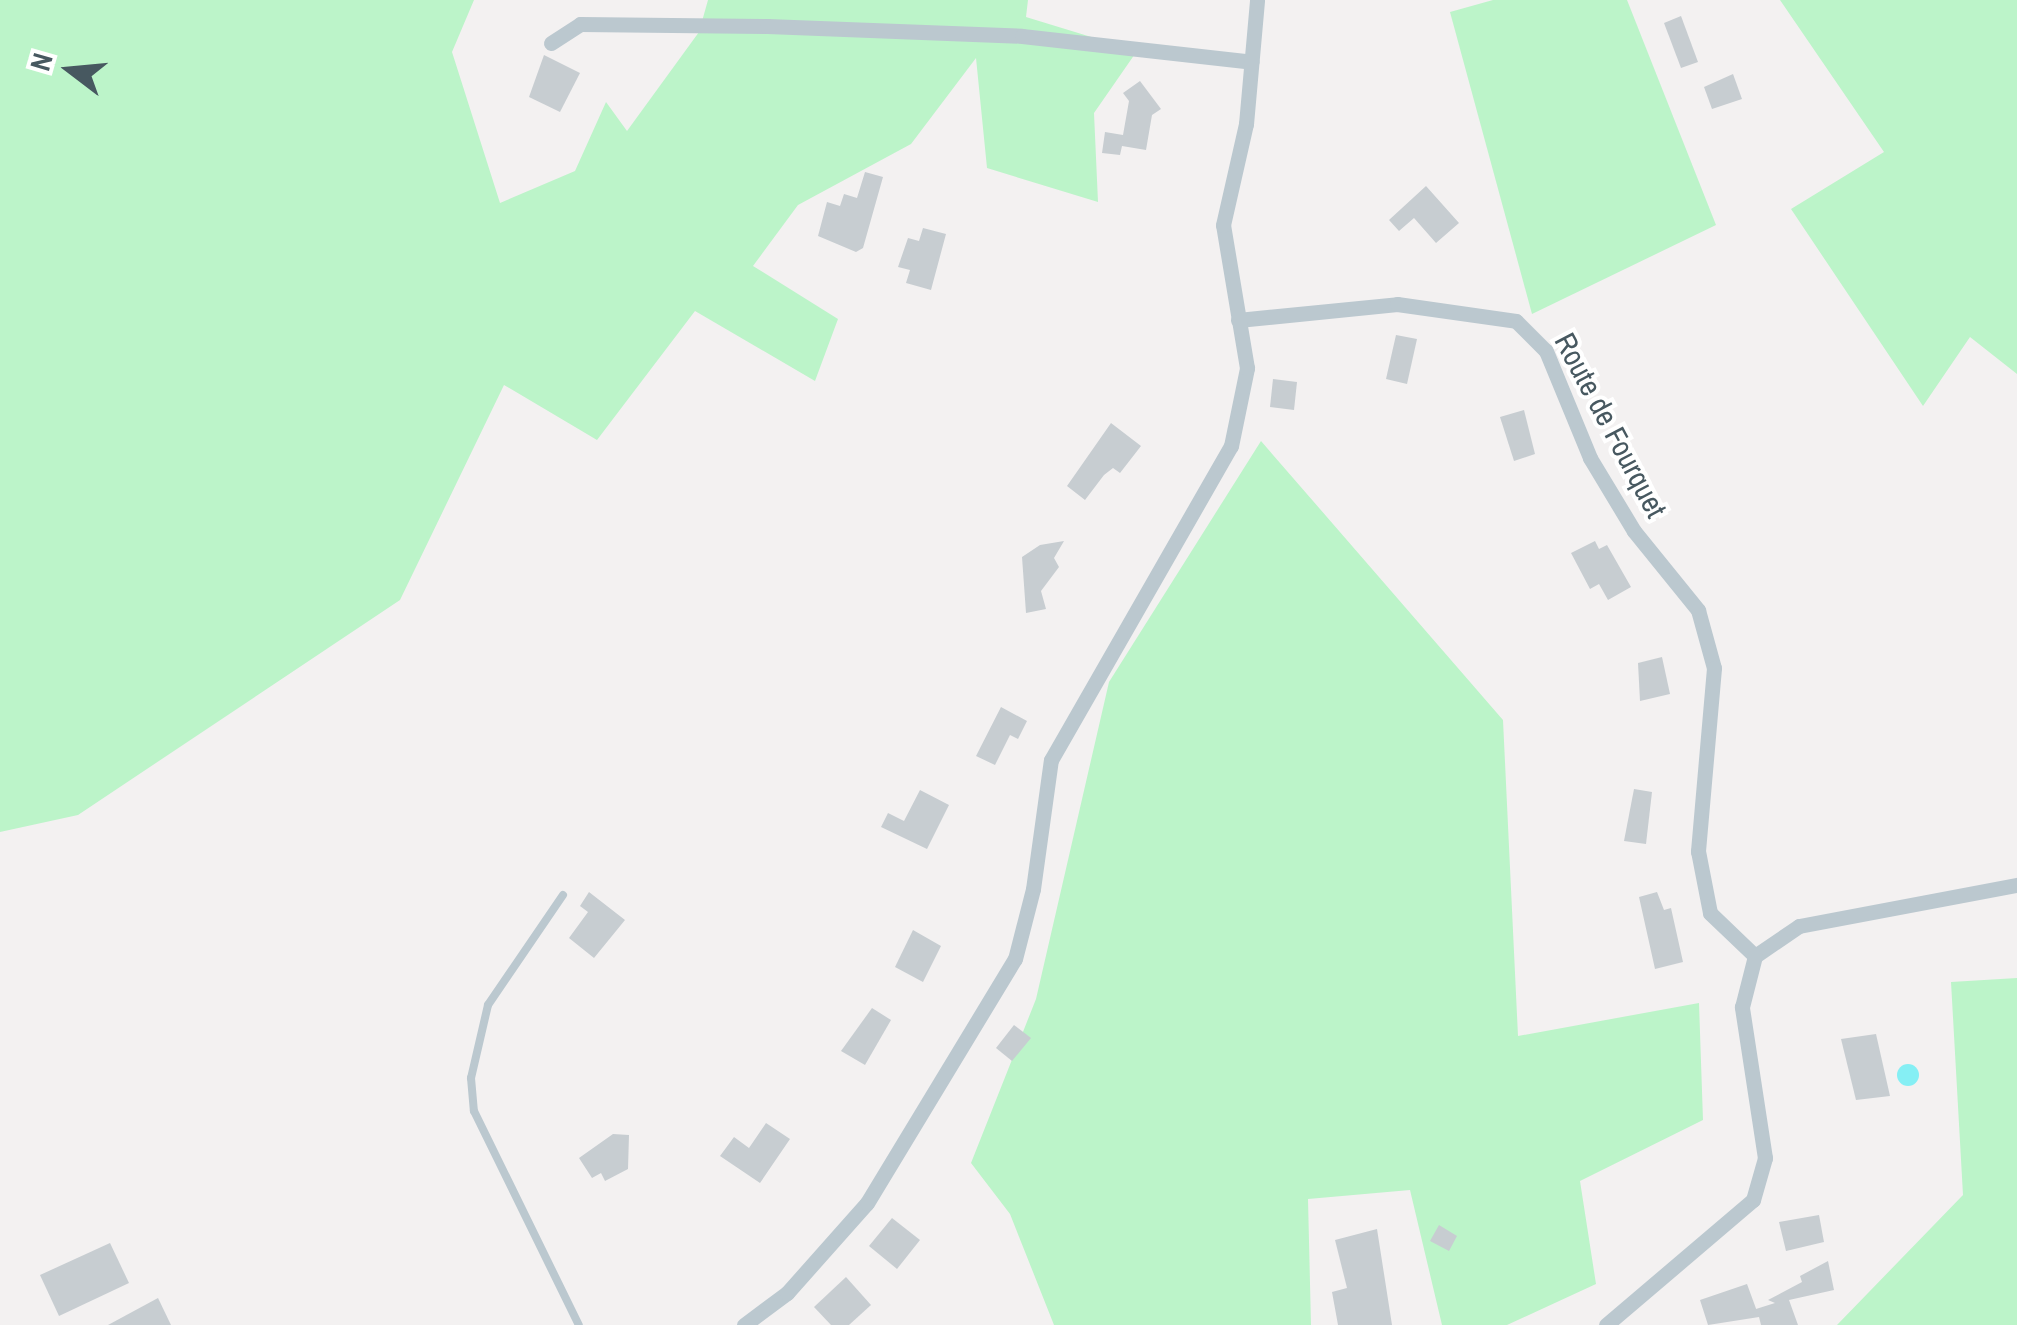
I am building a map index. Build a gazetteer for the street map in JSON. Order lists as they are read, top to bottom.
{
  "streets": {
    "street": ["Route de Fourquet"]
  },
  "north": "left"
}
